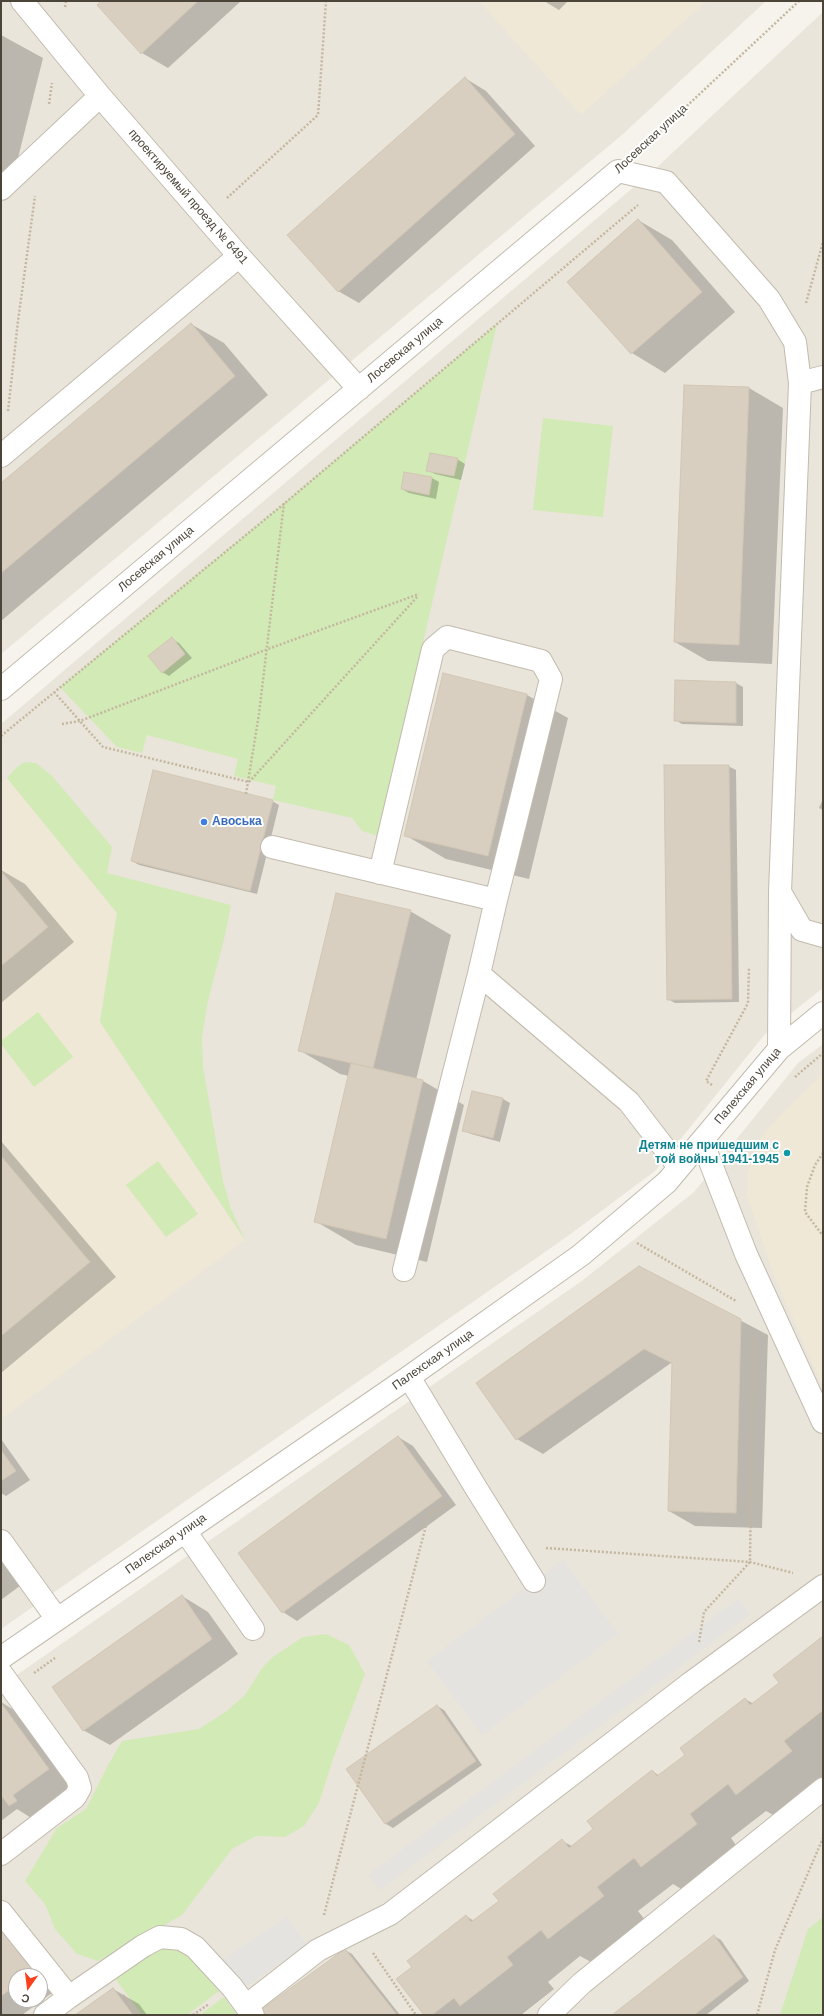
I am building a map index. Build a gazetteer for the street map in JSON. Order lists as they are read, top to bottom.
{
  "streets": {
    "street": ["Лосевская улица", "проектируемый проезд № 6491", "Палехская улица"]
  },
  "crossings": [
    ["Лосевская улица", "проектируемый проезд № 6491"]
  ],
  "places": ["Авоська", "Детям не пришедшим с той войны 1941-1945"],
  "north": "bottom"
}
